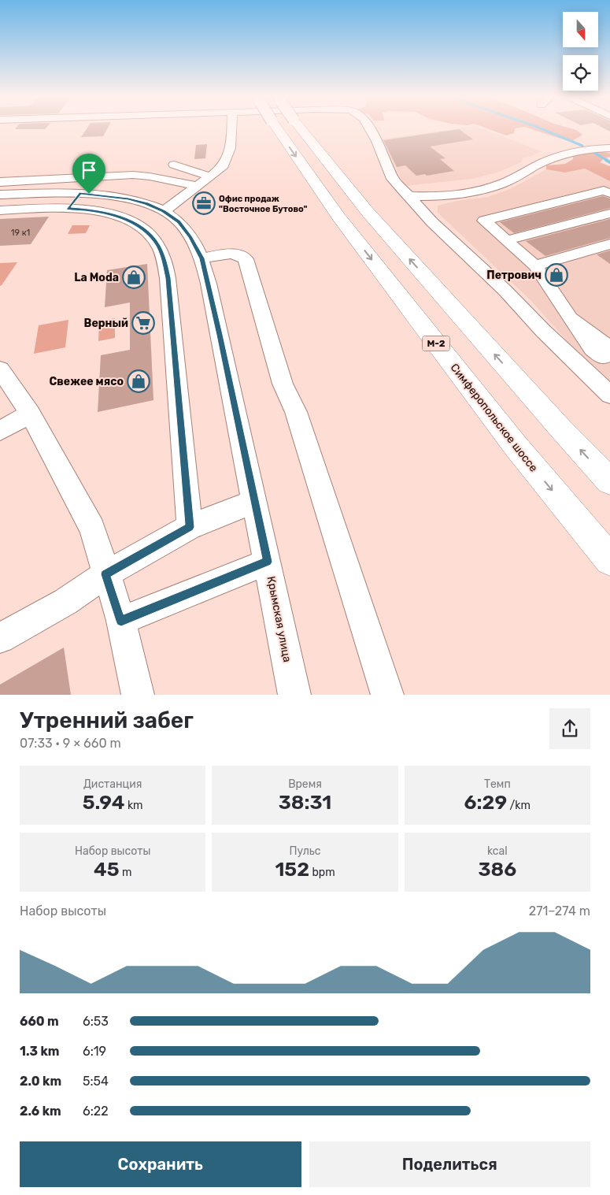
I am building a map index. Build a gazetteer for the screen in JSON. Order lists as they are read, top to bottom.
{
  "streets": {
    "highway": ["М-2", "Симферопольское шоссе"],
    "street": ["Крымская улица"]
  },
  "places": {
    "office": ["Офис продаж \"Восточное Бутово\""],
    "shop": ["Петрович", "La Moda", "Свежее мясо"],
    "supermarket": ["Верный"]
  },
  "house_numbers": ["19 к1"],
  "north": "bottom",
  "page": {
    "heading": ["Утренний забег", "07:33 · 9 × 660 m"],
    "stats": [
      ["Дистанция", "5.94 km"],
      ["Время", "38:31"],
      ["Темп", "6:29 /km"],
      ["Набор высоты", "45 m"],
      ["Пульс", "152 bpm"],
      ["kcal", "386"]
    ],
    "chart": ["Набор высоты", "271–274 m"],
    "list": [
      {
        "name": "660 m",
        "note": "6:53"
      },
      {
        "name": "1.3 km",
        "note": "6:19"
      },
      {
        "name": "2.0 km",
        "note": "5:54"
      },
      {
        "name": "2.6 km",
        "note": "6:22"
      }
    ],
    "buttons": ["Сохранить", "Поделиться"]
  }
}
